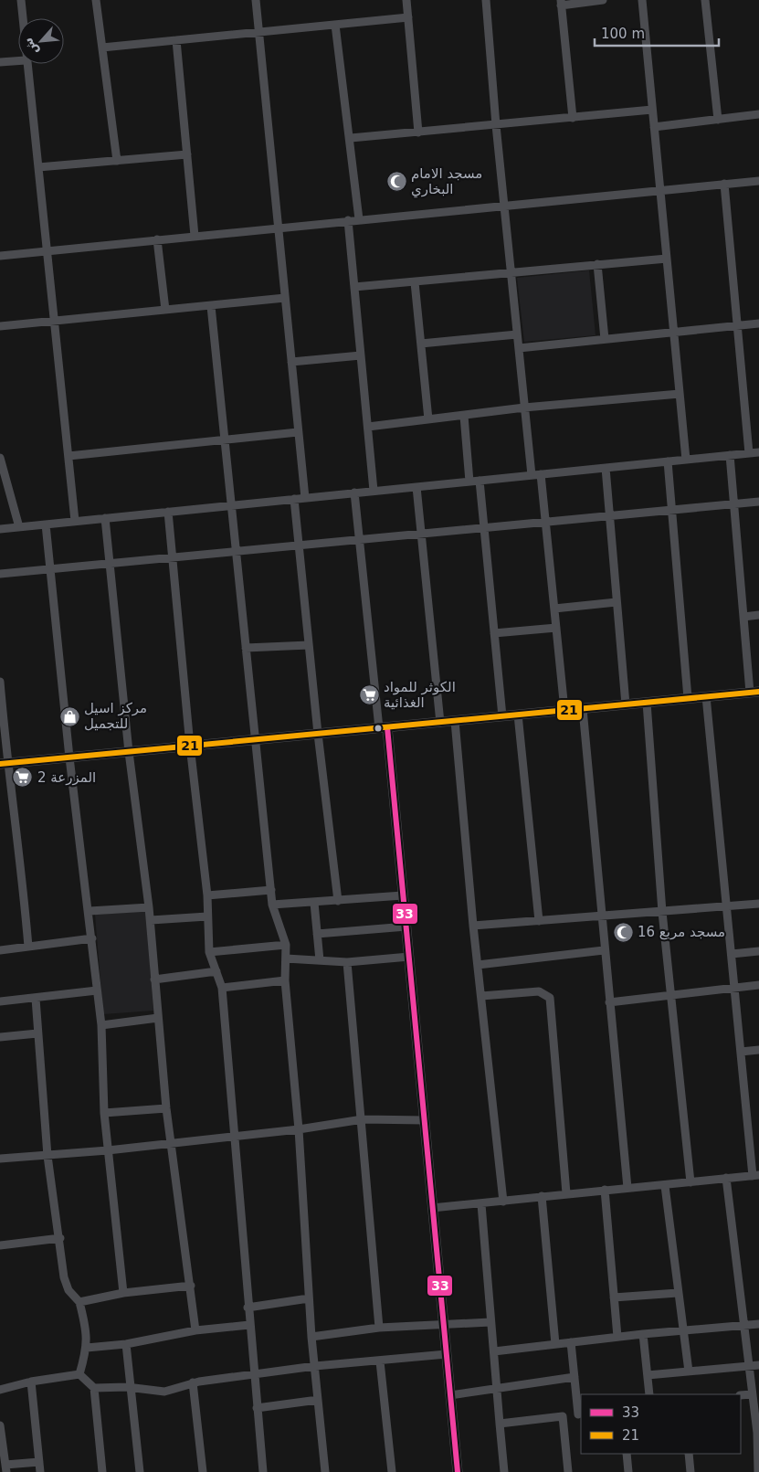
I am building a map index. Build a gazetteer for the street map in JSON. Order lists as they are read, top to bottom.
{
  "places": {
    "mosque": ["مسجد الامام البخاري", "مسجد مربع 16"],
    "supermarket": ["الكوثر للمواد الغذائية", "المزرعة 2"],
    "shop": ["مركز اسيل للتجميل"]
  },
  "lines": ["transit line 21", "transit line 33"],
  "legend": ["33", "21"],
  "scale_bar": "100 m",
  "north": "bottom left"
}
